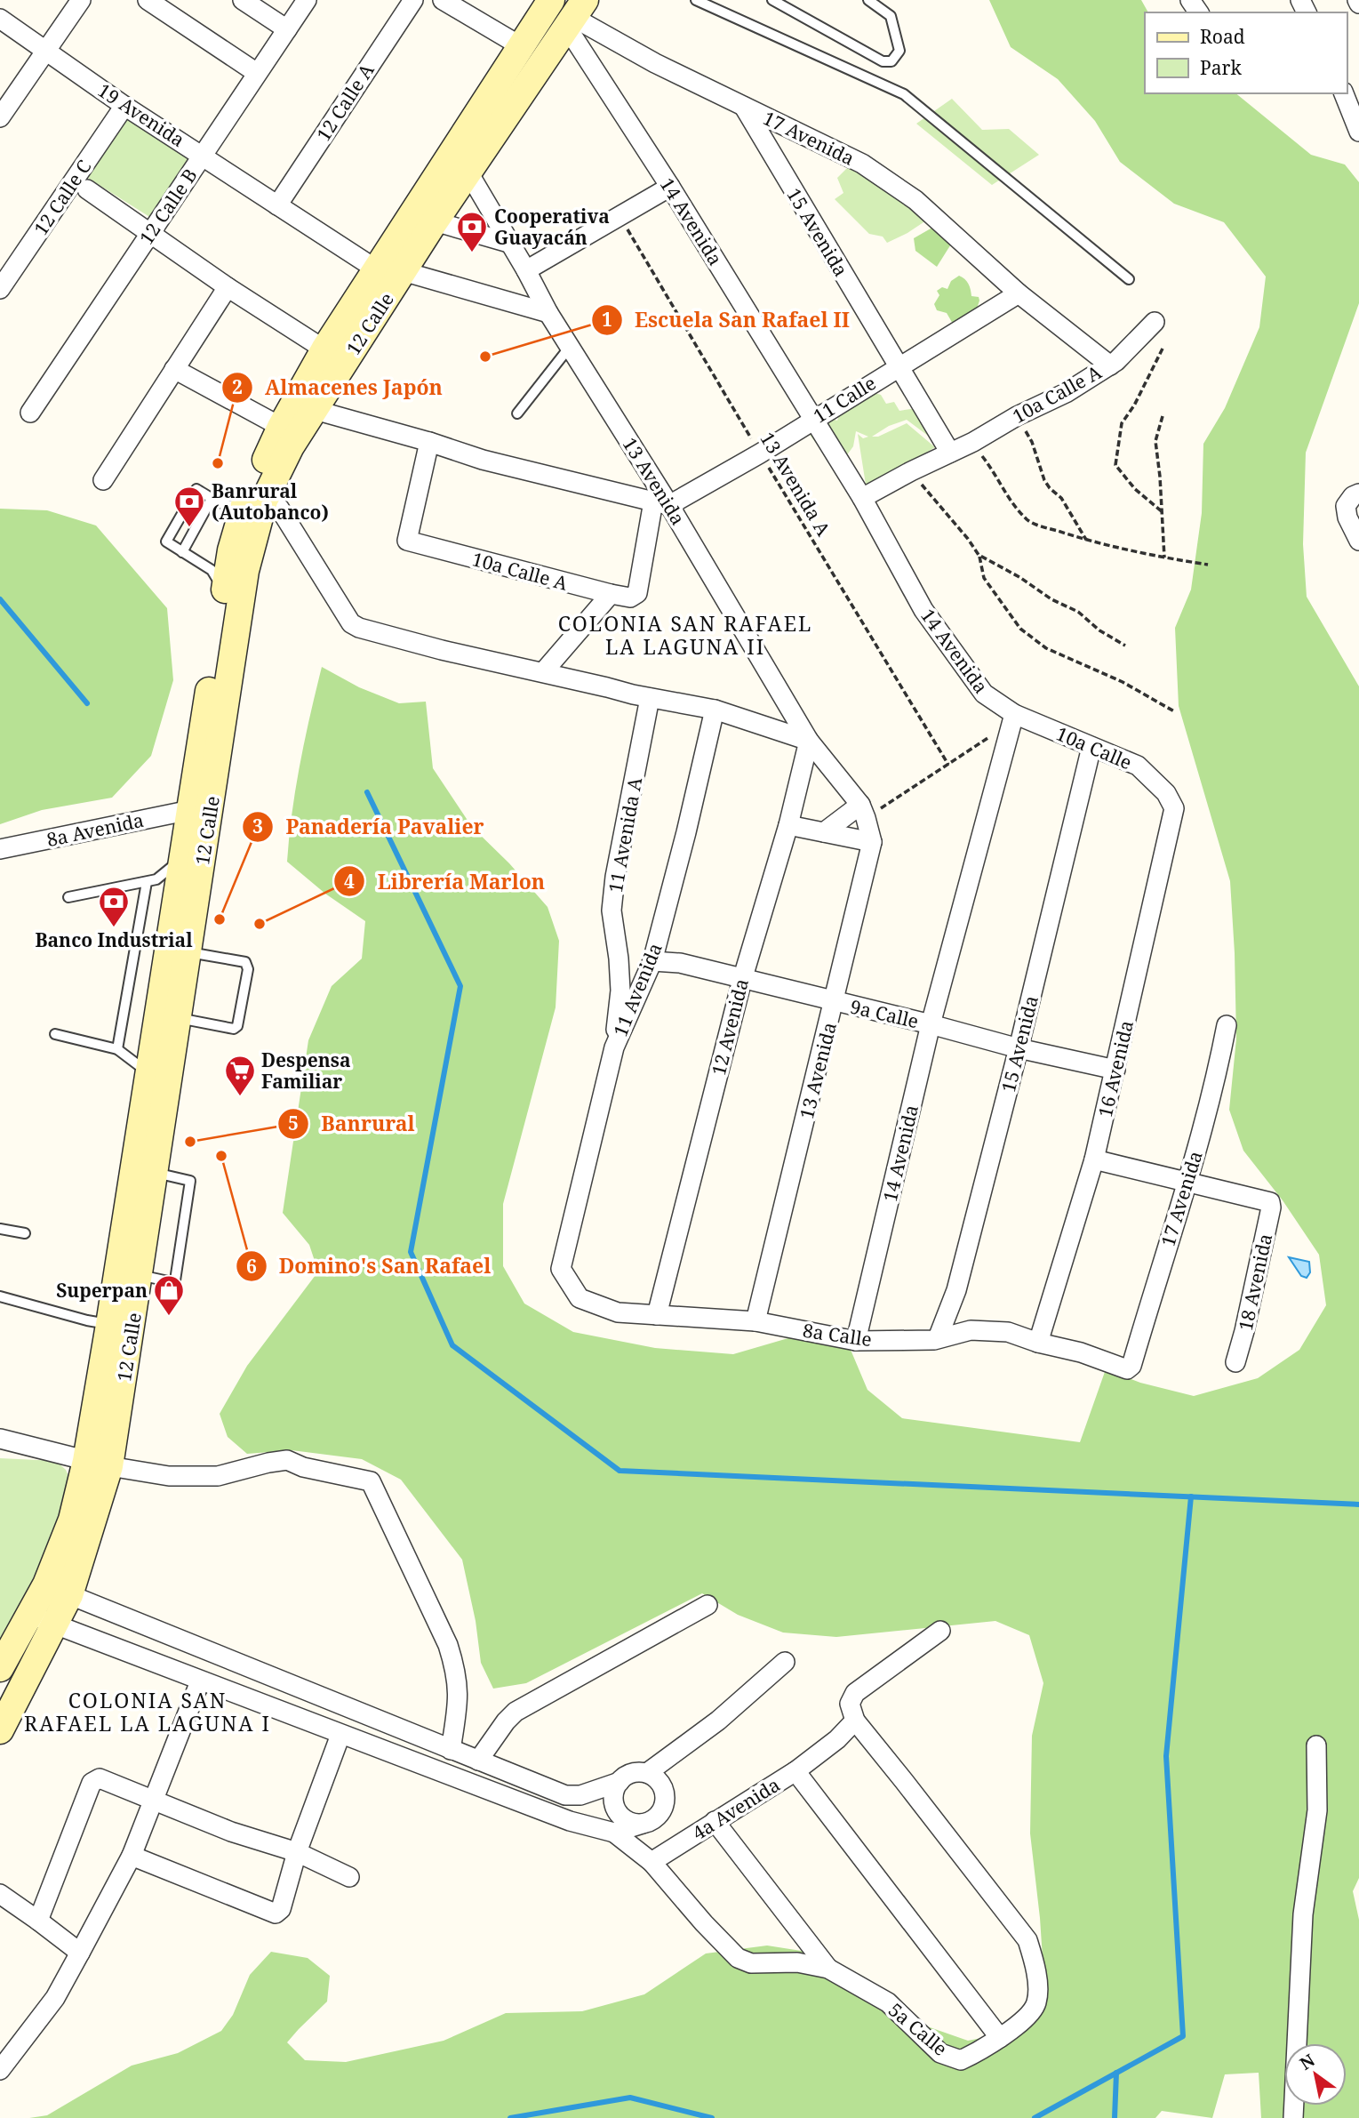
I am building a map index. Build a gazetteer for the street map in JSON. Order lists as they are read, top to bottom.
{
  "streets": {
    "main road": ["12 Calle"],
    "street": [
      "12 Calle A",
      "19 Avenida",
      "17 Avenida",
      "12 Calle C",
      "12 Calle B",
      "14 Avenida",
      "15 Avenida",
      "10a Calle A",
      "11 Calle",
      "13 Avenida",
      "10a Calle",
      "8a Avenida",
      "11 Avenida A",
      "11 Avenida",
      "9a Calle",
      "12 Avenida",
      "16 Avenida",
      "18 Avenida",
      "8a Calle",
      "4a Avenida",
      "5a Calle"
    ],
    "path": ["13 Avenida A"]
  },
  "crossings": [
    ["12 Calle A", "19 Avenida"],
    ["19 Avenida", "12 Calle C"],
    ["19 Avenida", "12 Calle B"],
    ["19 Avenida", "12 Calle"],
    ["19 Avenida", "13 Avenida"],
    ["17 Avenida", "14 Avenida"],
    ["17 Avenida", "15 Avenida"],
    ["17 Avenida", "12 Calle"],
    ["17 Avenida", "10a Calle A"],
    ["17 Avenida", "11 Calle"],
    ["17 Avenida", "18 Avenida"],
    ["17 Avenida", "8a Calle"],
    ["14 Avenida", "12 Calle"],
    ["14 Avenida", "10a Calle A"],
    ["14 Avenida", "11 Calle"],
    ["14 Avenida", "10a Calle"],
    ["14 Avenida", "9a Calle"],
    ["14 Avenida", "8a Calle"],
    ["15 Avenida", "10a Calle A"],
    ["15 Avenida", "11 Calle"],
    ["15 Avenida", "10a Calle"],
    ["15 Avenida", "9a Calle"],
    ["15 Avenida", "8a Calle"],
    ["12 Calle", "13 Avenida"],
    ["12 Calle", "8a Avenida"],
    ["10a Calle A", "11 Calle"],
    ["10a Calle A", "13 Avenida"],
    ["11 Calle", "13 Avenida"],
    ["11 Calle", "13 Avenida A"],
    ["13 Avenida", "9a Calle"],
    ["13 Avenida", "12 Avenida"],
    ["13 Avenida", "8a Calle"],
    ["10a Calle", "16 Avenida"],
    ["11 Avenida A", "11 Avenida"],
    ["11 Avenida", "9a Calle"],
    ["11 Avenida", "8a Calle"],
    ["9a Calle", "12 Avenida"],
    ["9a Calle", "16 Avenida"],
    ["12 Avenida", "8a Calle"],
    ["16 Avenida", "8a Calle"],
    ["4a Avenida", "5a Calle"]
  ],
  "districts": ["COLONIA SAN RAFAEL LA LAGUNA II", "COLONIA SAN RAFAEL LA LAGUNA I"],
  "places": {
    "bank": ["Cooperativa Guayacán", "Banrural (Autobanco)", "Banco Industrial"],
    "other": [
      "Escuela San Rafael II",
      "Almacenes Japón",
      "Panadería Pavalier",
      "Librería Marlon",
      "Banrural",
      "Domino's San Rafael"
    ],
    "supermarket": ["Despensa Familiar"],
    "shop": ["Superpan"]
  },
  "legend": ["Road", "Park"],
  "north": "top left"
}
